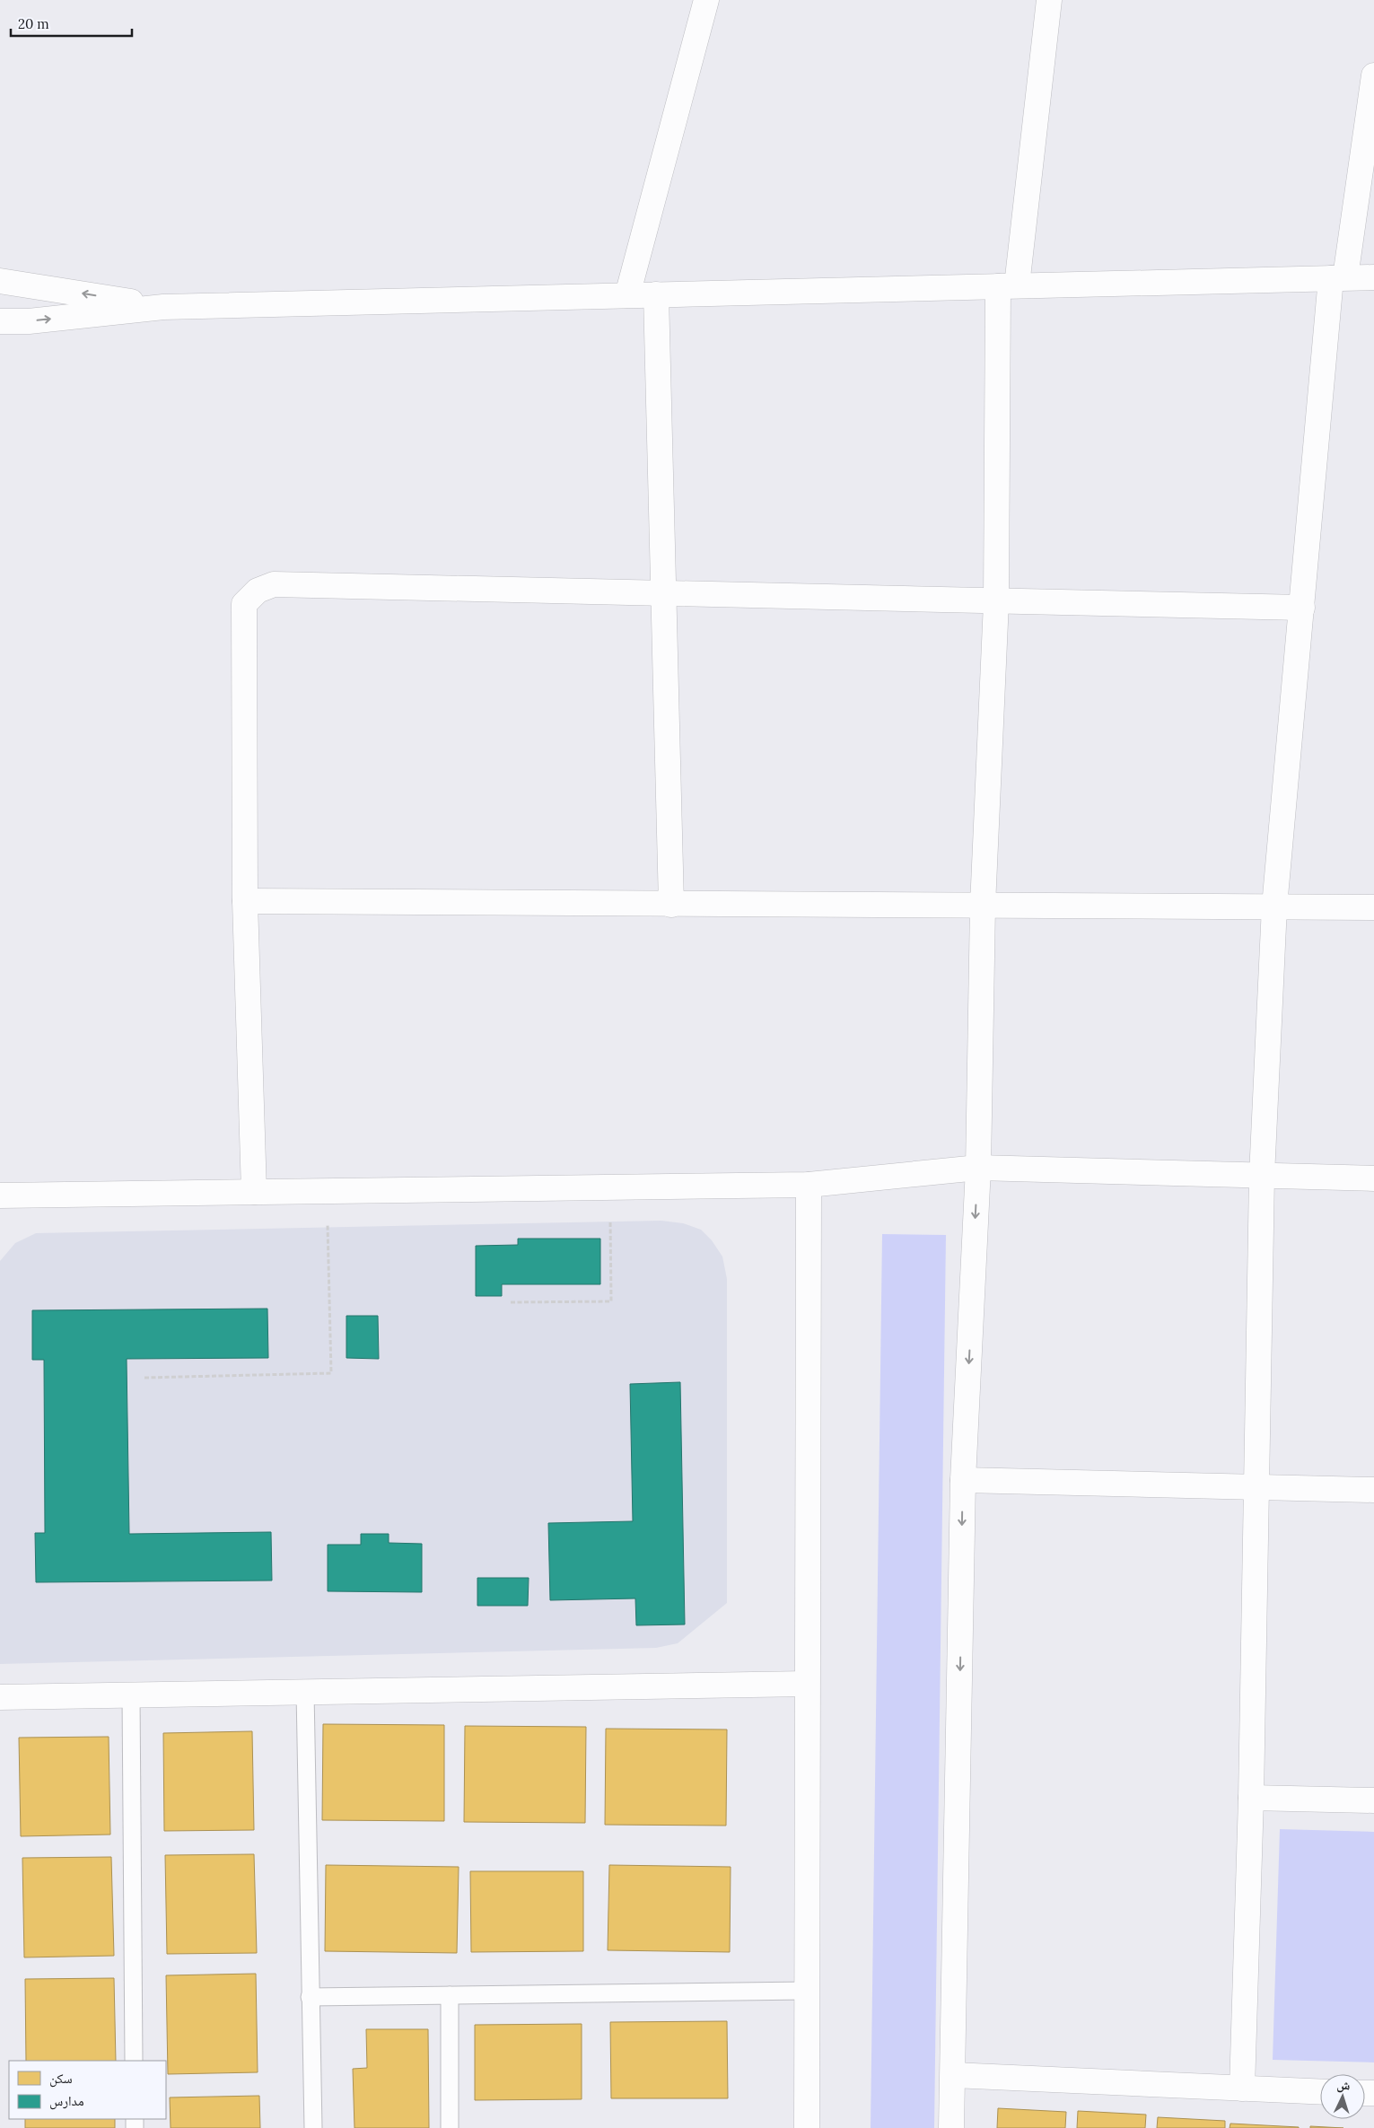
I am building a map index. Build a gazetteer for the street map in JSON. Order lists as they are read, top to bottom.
{
  "legend": ["سكن", "مدارس"],
  "scale_bar": "20 m",
  "north": "top"
}
